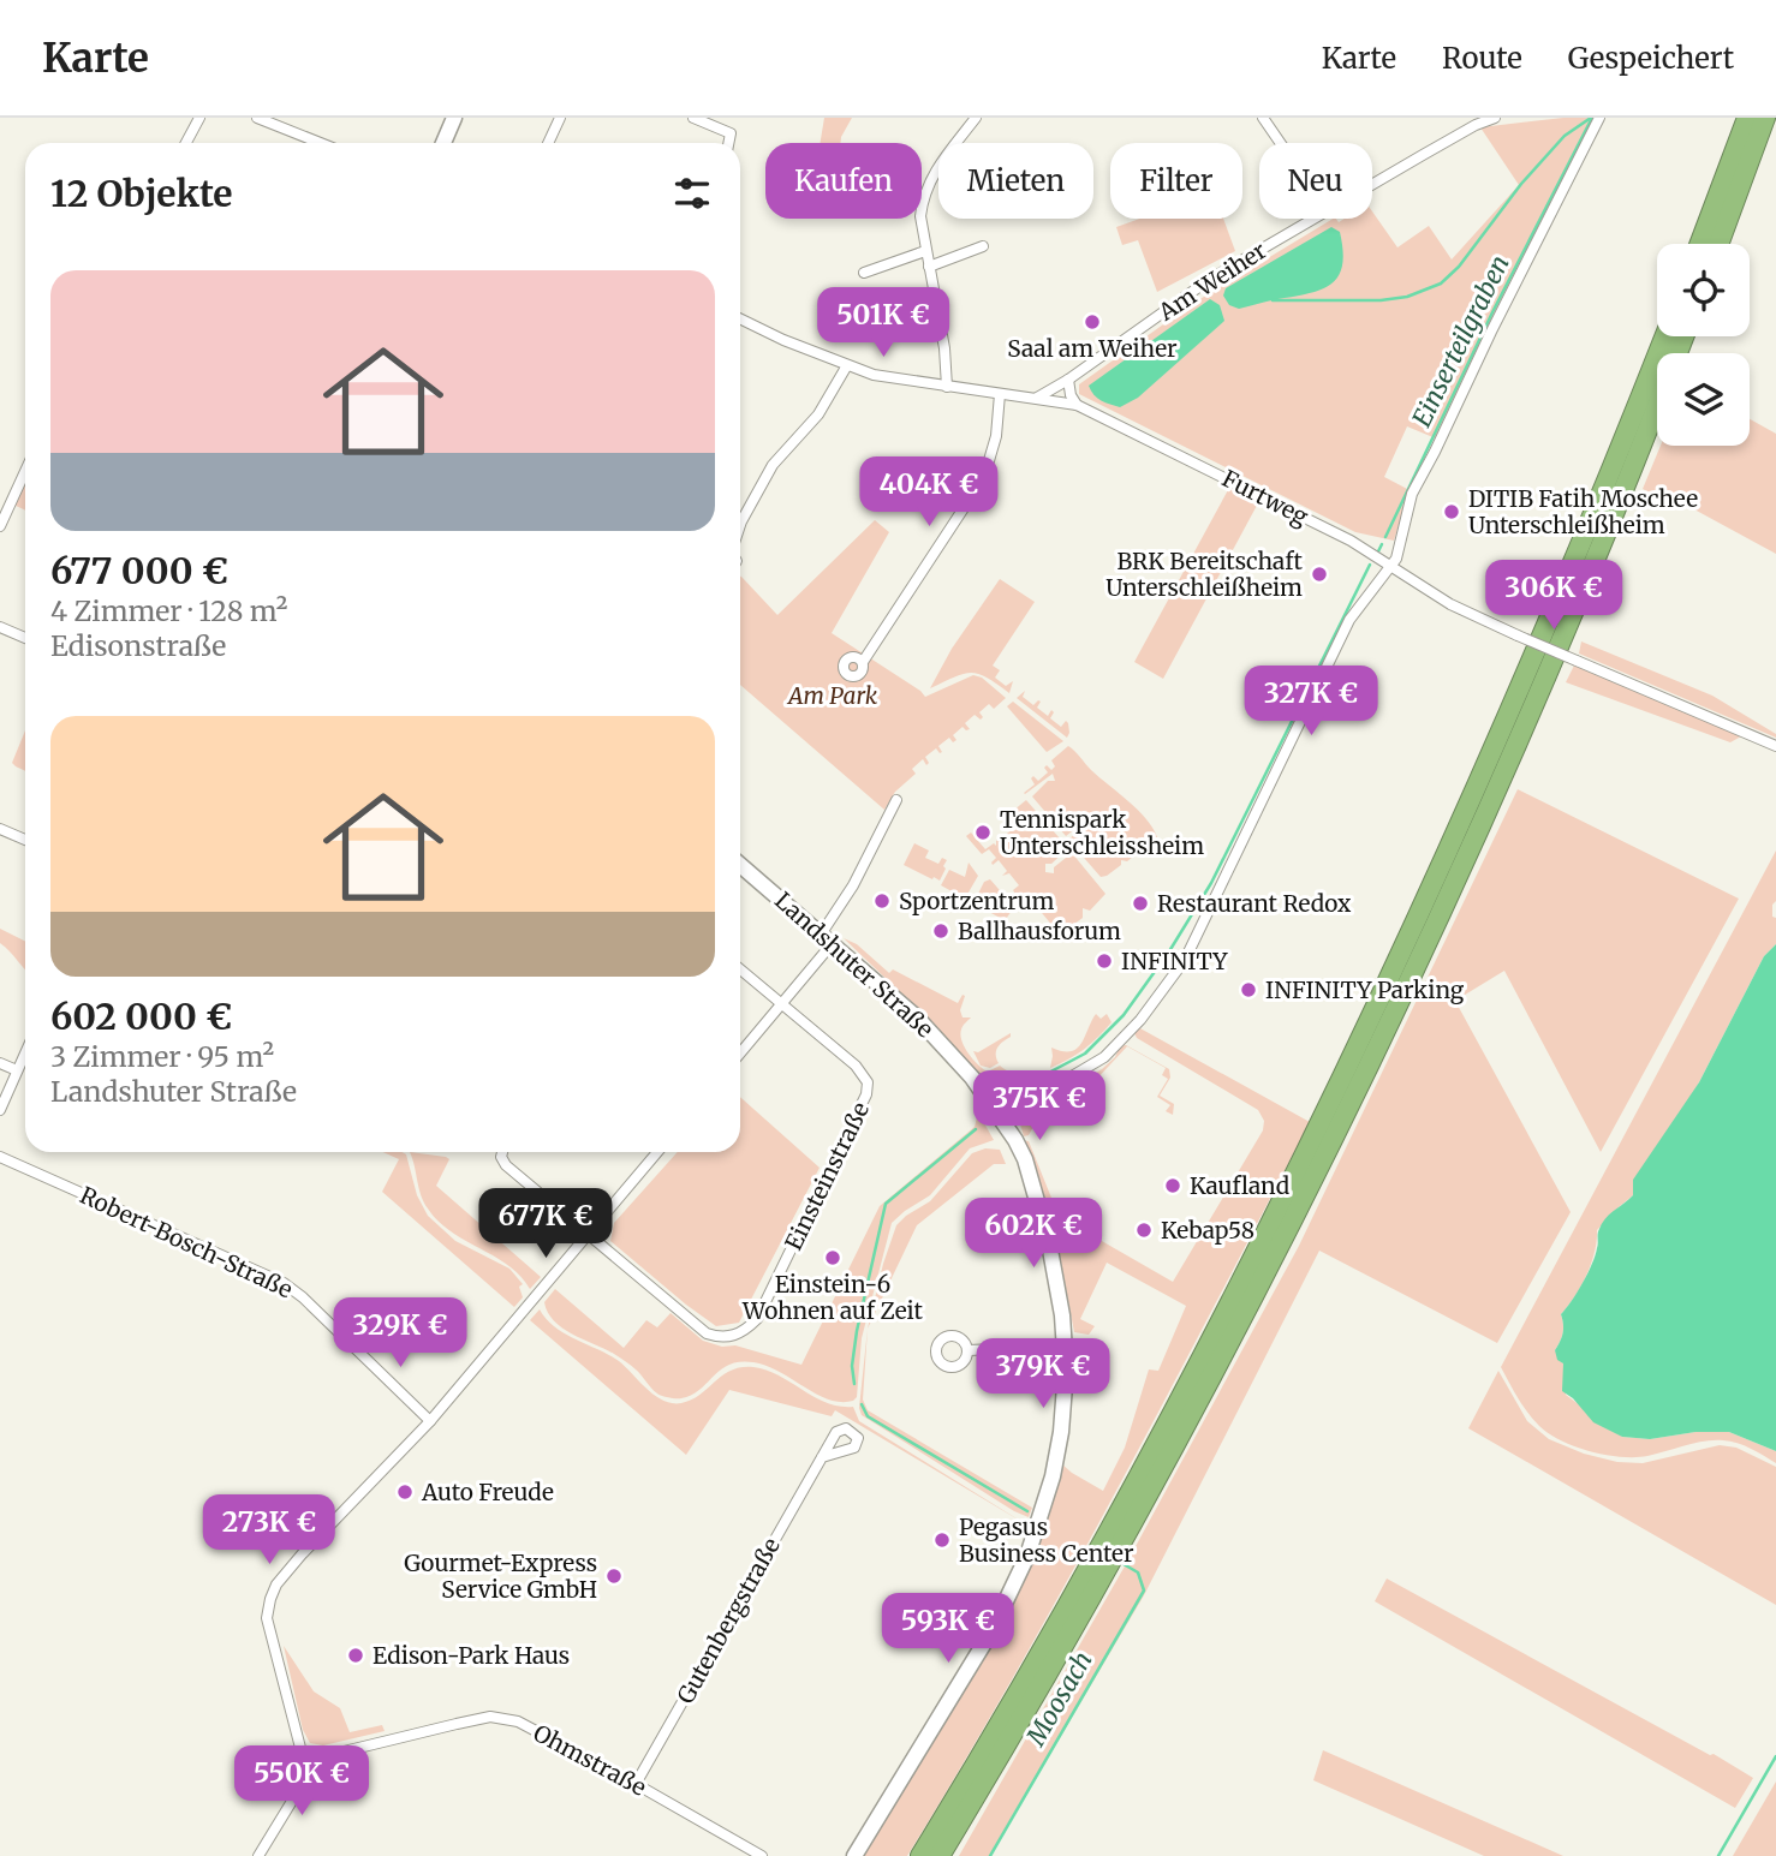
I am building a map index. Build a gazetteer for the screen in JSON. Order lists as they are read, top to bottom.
{
  "streets": {
    "main road": ["Landshuter Straße"],
    "street": [
      "Am Weiher",
      "Furtweg",
      "Einsteinstraße",
      "Robert-Bosch-Straße",
      "Gutenbergstraße",
      "Ohmstraße"
    ]
  },
  "crossings": [
    ["Am Weiher", "Furtweg"],
    ["Gutenbergstraße", "Ohmstraße"]
  ],
  "water": ["Einserteilgraben", "Moosach"],
  "parks": ["Am Park"],
  "places": [
    "Saal am Weiher",
    "DITIB Fatih Moschee Unterschleißheim",
    "BRK Bereitschaft Unterschleißheim",
    "Tennispark Unterschleissheim",
    "Sportzentrum",
    "Restaurant Redox",
    "Ballhausforum",
    "INFINITY",
    "INFINITY Parking",
    "Kaufland",
    "Kebap58",
    "Einstein-6 Wohnen auf Zeit",
    "Auto Freude",
    "Pegasus Business Center",
    "Gourmet-Express Service GmbH",
    "Edison-Park Haus"
  ],
  "page": {
    "header": "Karte",
    "nav": ["Karte", "Route", "Gespeichert"],
    "chip": [
      "Kaufen",
      "Mieten",
      "Filter",
      "Neu"
    ],
    "heading": "12 Objekte",
    "list": [
      {
        "name": "677 000 €",
        "note": "4 Zimmer · 128 m² · Edisonstraße"
      },
      {
        "name": "602 000 €",
        "note": "3 Zimmer · 95 m² · Landshuter Straße"
      }
    ],
    "price": [
      "501K €",
      "404K €",
      "306K €",
      "327K €",
      "375K €",
      "677K €",
      "602K €",
      "329K €",
      "379K €",
      "273K €",
      "593K €",
      "550K €"
    ]
  }
}
